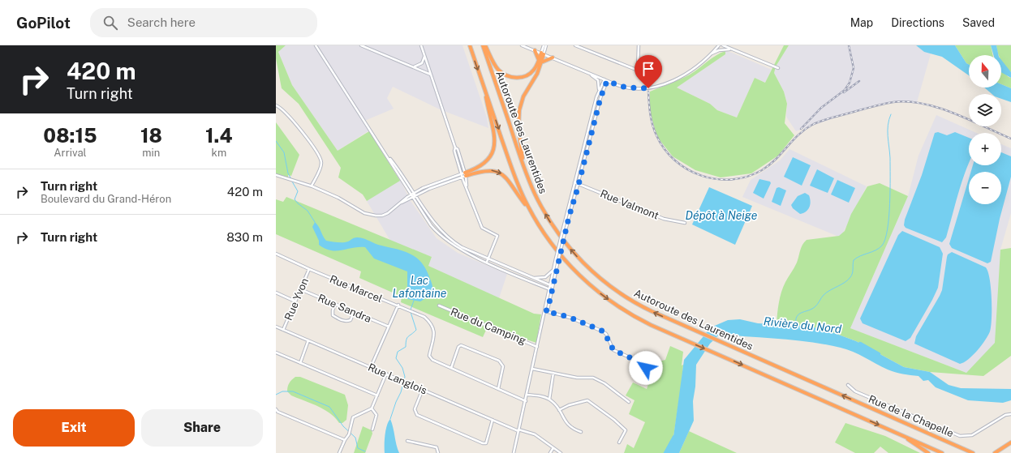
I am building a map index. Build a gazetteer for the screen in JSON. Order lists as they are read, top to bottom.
{
  "streets": {
    "highway": ["Autoroute des Laurentides"],
    "street": [
      "Rue Valmont",
      "Rue Marcel",
      "Rue Yvon",
      "Rue Sandra",
      "Rue du Camping",
      "Rue Langlois",
      "Rue de la Chapelle"
    ]
  },
  "crossings": [
    ["Rue Marcel", "Rue Yvon"],
    ["Rue Yvon", "Rue Sandra"],
    ["Rue Yvon", "Rue Langlois"]
  ],
  "water": ["Dépôt à Neige", "Lac Lafontaine", "Rivière du Nord"],
  "north": "top",
  "page": {
    "header": "GoPilot",
    "search": "Search here",
    "nav": ["Map", "Directions", "Saved"],
    "turn": ["420 m", "Turn right"],
    "map_buttons": ["+", "−"],
    "eta": [
      "08:15",
      "Arrival",
      "18",
      "min",
      "1.4",
      "km"
    ],
    "list": [
      {
        "name": "Turn right",
        "note": "Boulevard du Grand-Héron",
        "value": "420 m"
      },
      {
        "name": "Turn right",
        "value": "830 m"
      }
    ],
    "buttons": ["Exit", "Share"]
  }
}
